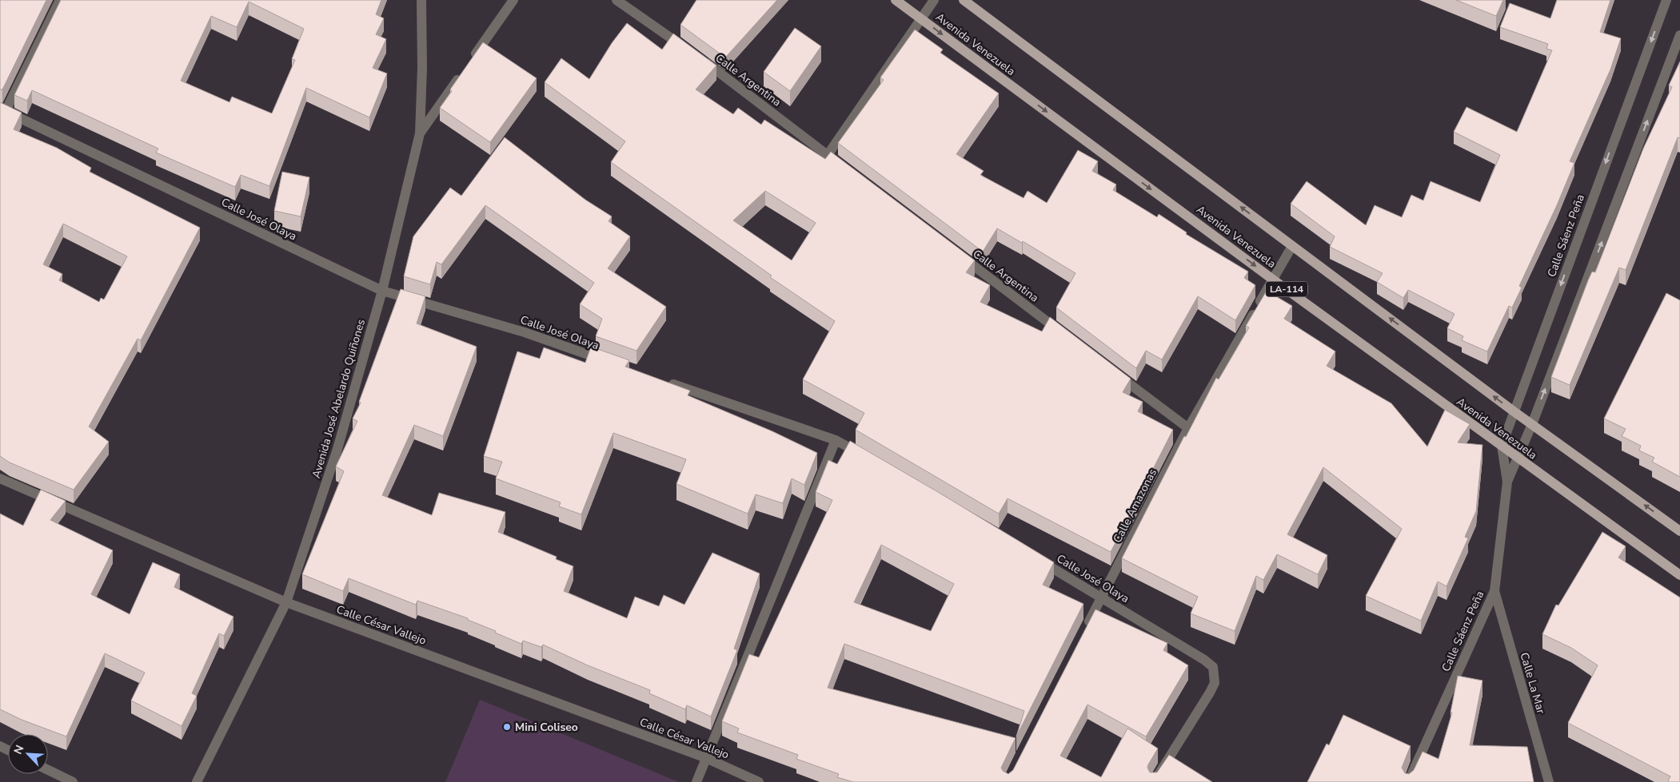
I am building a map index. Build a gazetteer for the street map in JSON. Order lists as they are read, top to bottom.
{
  "streets": {
    "main road": ["Avenida Venezuela", "LA-114"],
    "street": [
      "Calle Argentina",
      "Calle José Olaya",
      "Calle Sáenz Peña",
      "Avenida José Abelardo Quiñones",
      "Calle Amazonas",
      "Calle César Vallejo",
      "Calle La Mar"
    ]
  },
  "crossings": [
    ["Avenida Venezuela", "Calle Sáenz Peña"],
    ["Avenida Venezuela", "Calle Amazonas"],
    ["Calle José Olaya", "Avenida José Abelardo Quiñones"],
    ["Calle José Olaya", "Calle Amazonas"],
    ["Calle Sáenz Peña", "Calle La Mar"],
    ["Avenida José Abelardo Quiñones", "Calle César Vallejo"]
  ],
  "places": ["Mini Coliseo"],
  "north": "top left"
}
